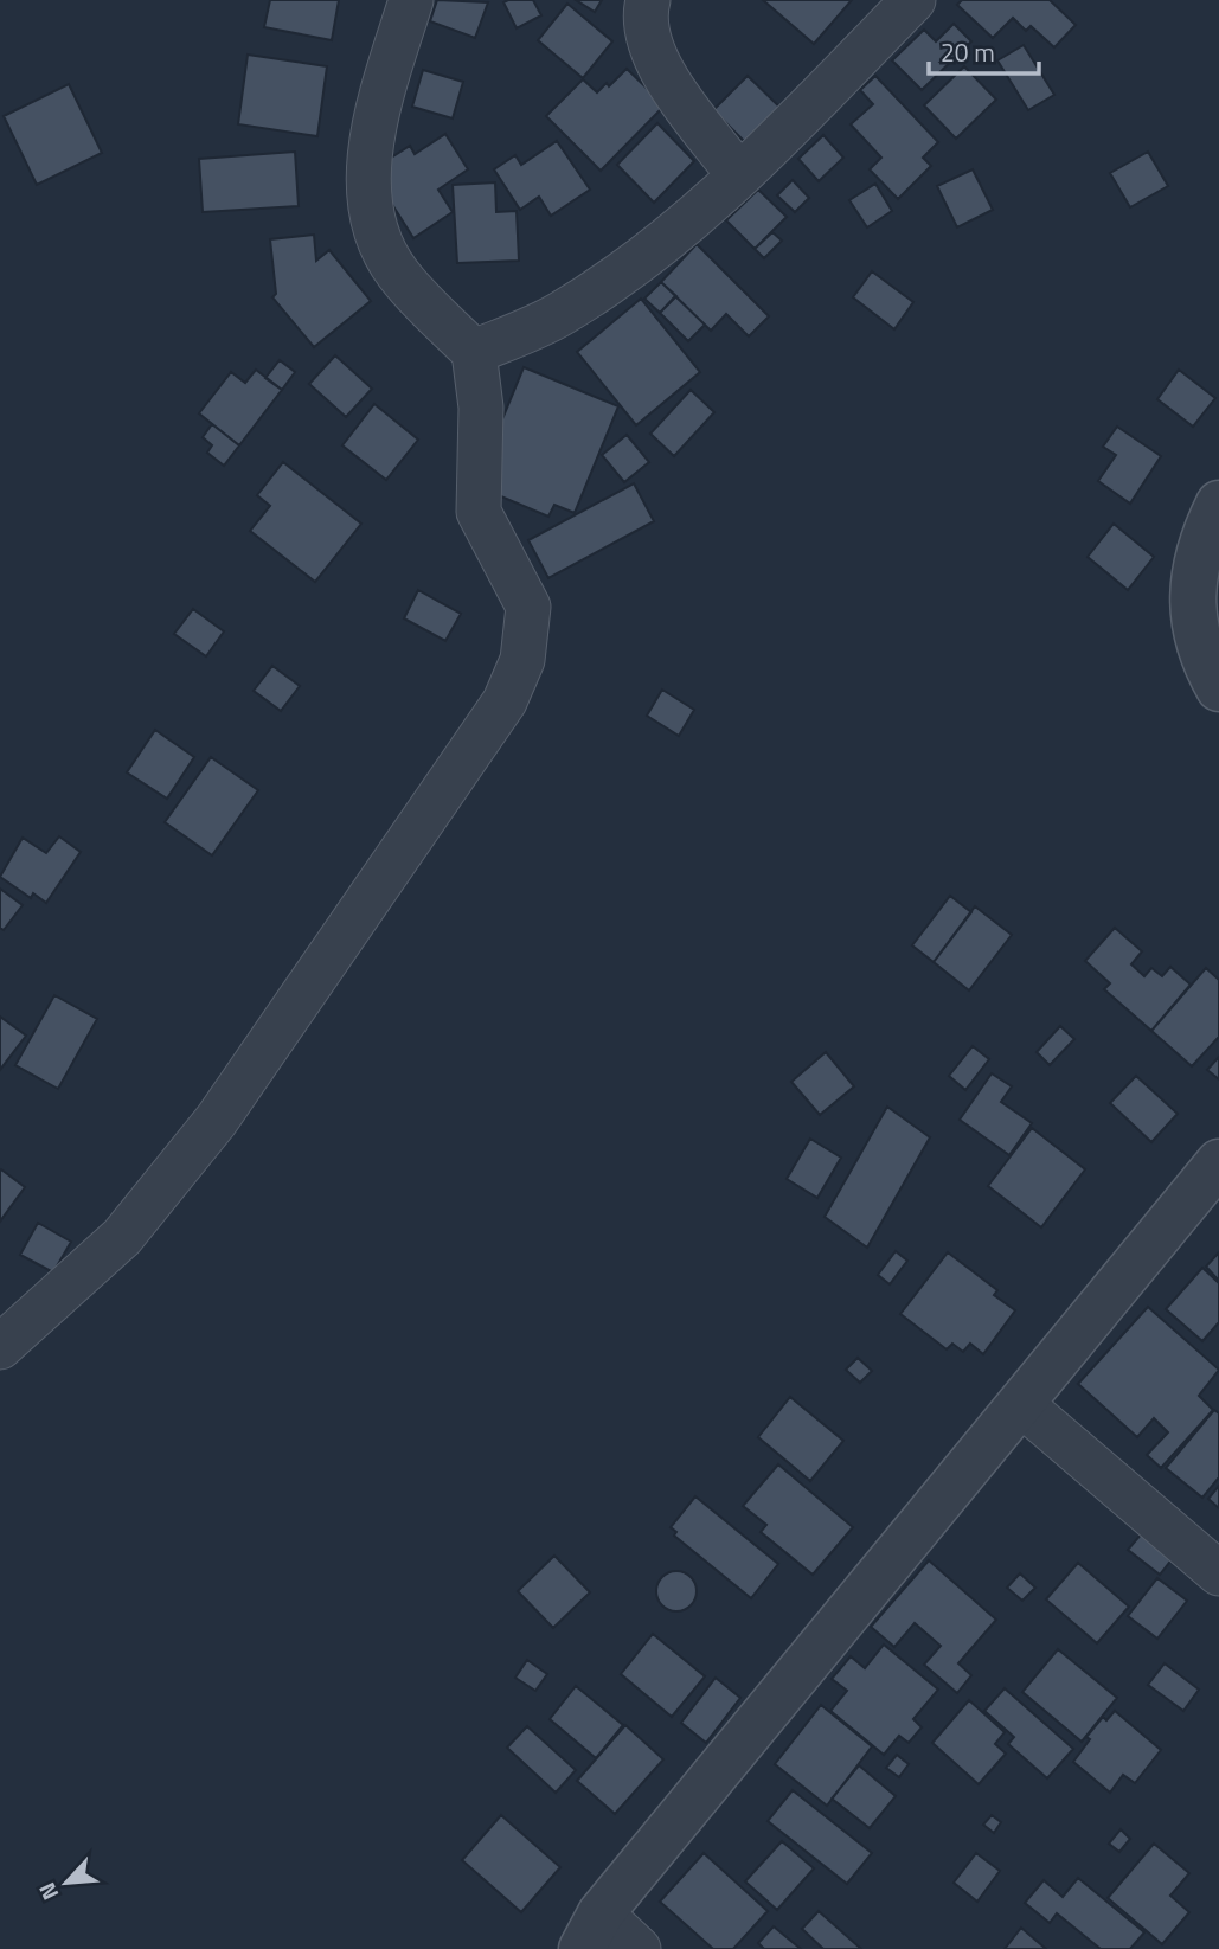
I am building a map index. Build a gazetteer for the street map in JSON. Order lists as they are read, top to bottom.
{
  "scale_bar": "20 m",
  "north": "bottom left"
}
